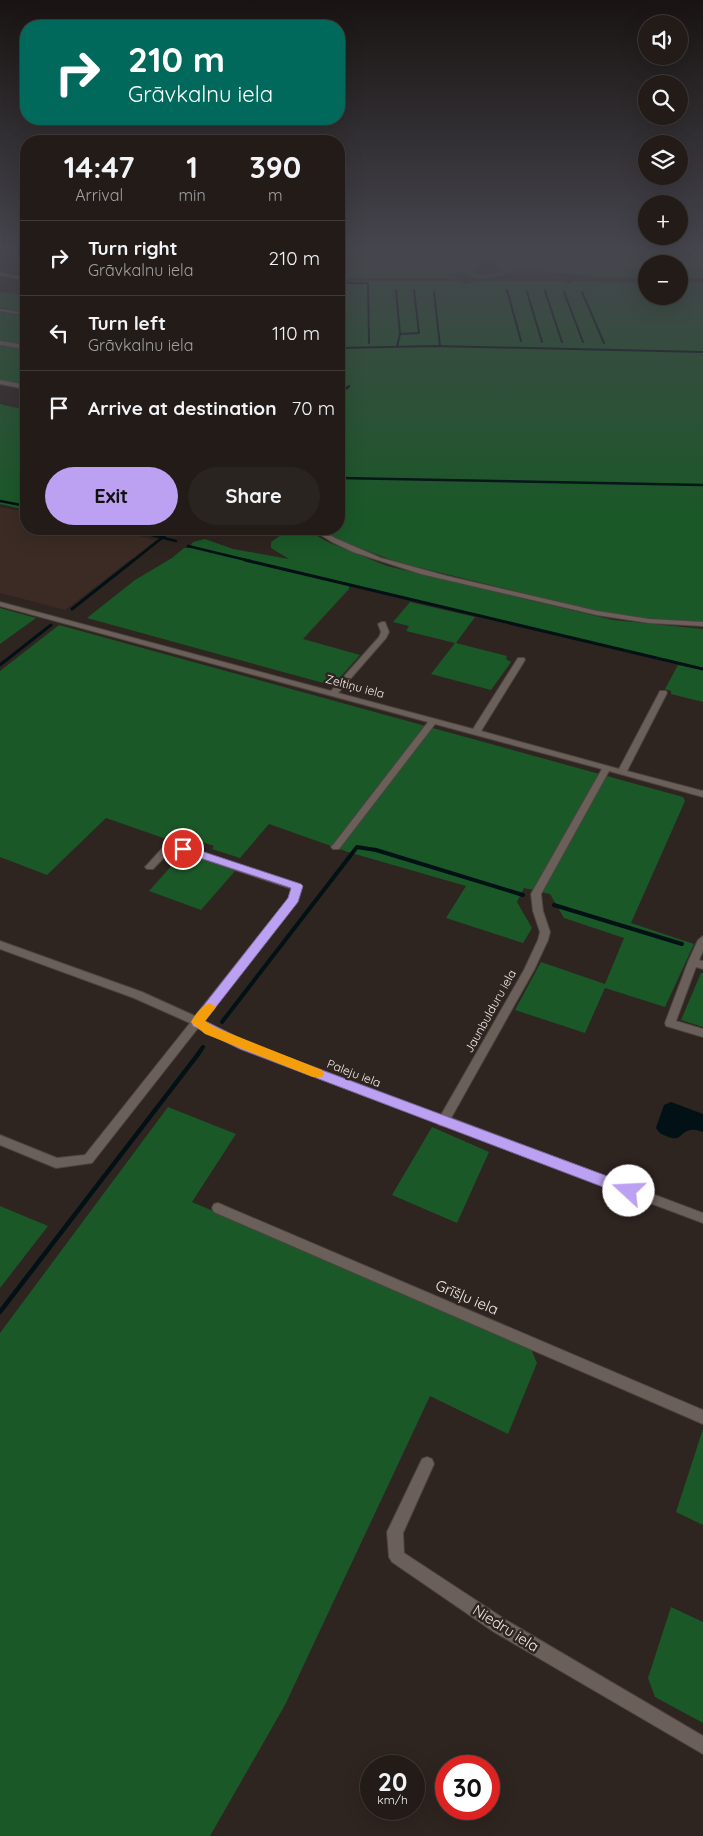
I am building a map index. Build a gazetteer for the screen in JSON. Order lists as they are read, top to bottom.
{
  "streets": {
    "street": [
      "Zeltiņu iela",
      "Jaunbulduru iela",
      "Paleju iela",
      "Grīšļu iela",
      "Niedru iela"
    ]
  },
  "crossings": [
    ["Zeltiņu iela", "Jaunbulduru iela"],
    ["Jaunbulduru iela", "Paleju iela"]
  ],
  "page": {
    "map_buttons": ["+", "−"],
    "turn": ["210 m", "Grāvkalnu iela"],
    "eta": [
      "14:47",
      "Arrival",
      "1",
      "min",
      "390",
      "m"
    ],
    "list": [
      {
        "name": "Turn right",
        "note": "Grāvkalnu iela",
        "value": "210 m"
      },
      {
        "name": "Turn left",
        "note": "Grāvkalnu iela",
        "value": "110 m"
      },
      {
        "name": "Arrive at destination",
        "value": "70 m"
      }
    ],
    "buttons": ["Exit", "Share"],
    "speed": "20 km/h",
    "limit": "30"
  }
}
